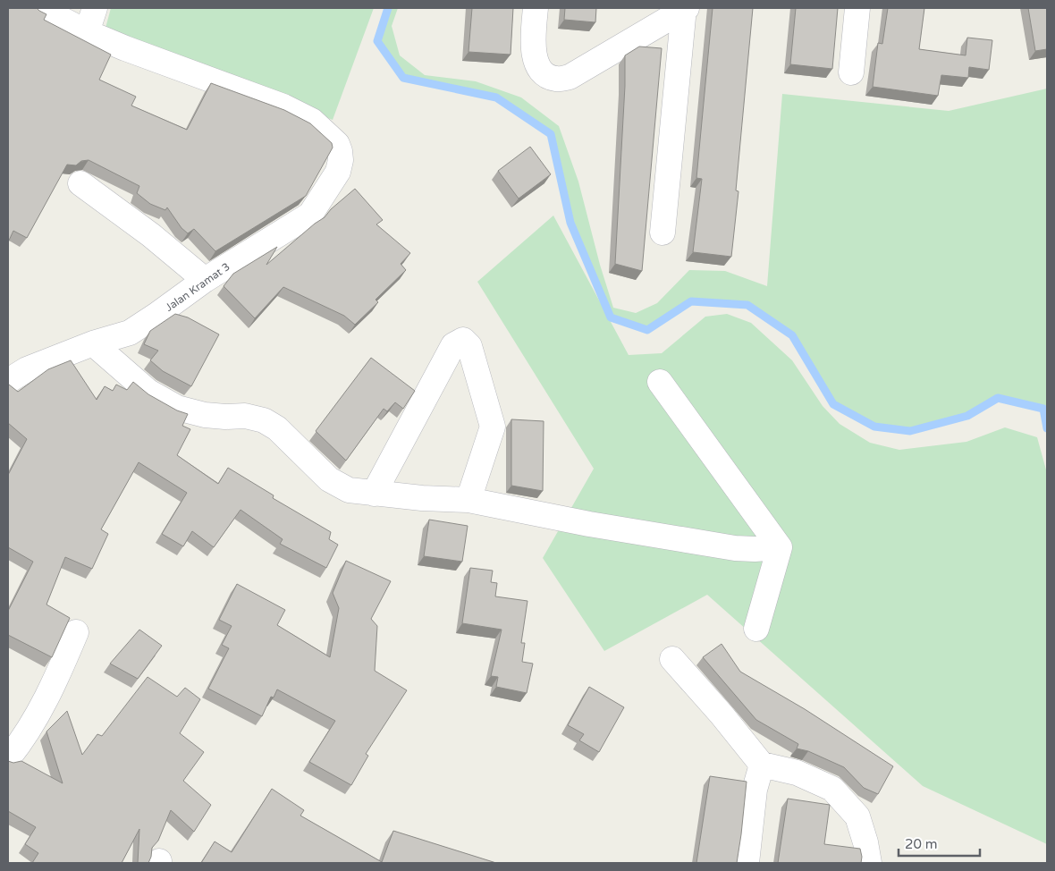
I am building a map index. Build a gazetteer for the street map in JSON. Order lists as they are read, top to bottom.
{
  "streets": {
    "street": ["Jalan Kramat 3"]
  },
  "scale_bar": "20 m"
}
